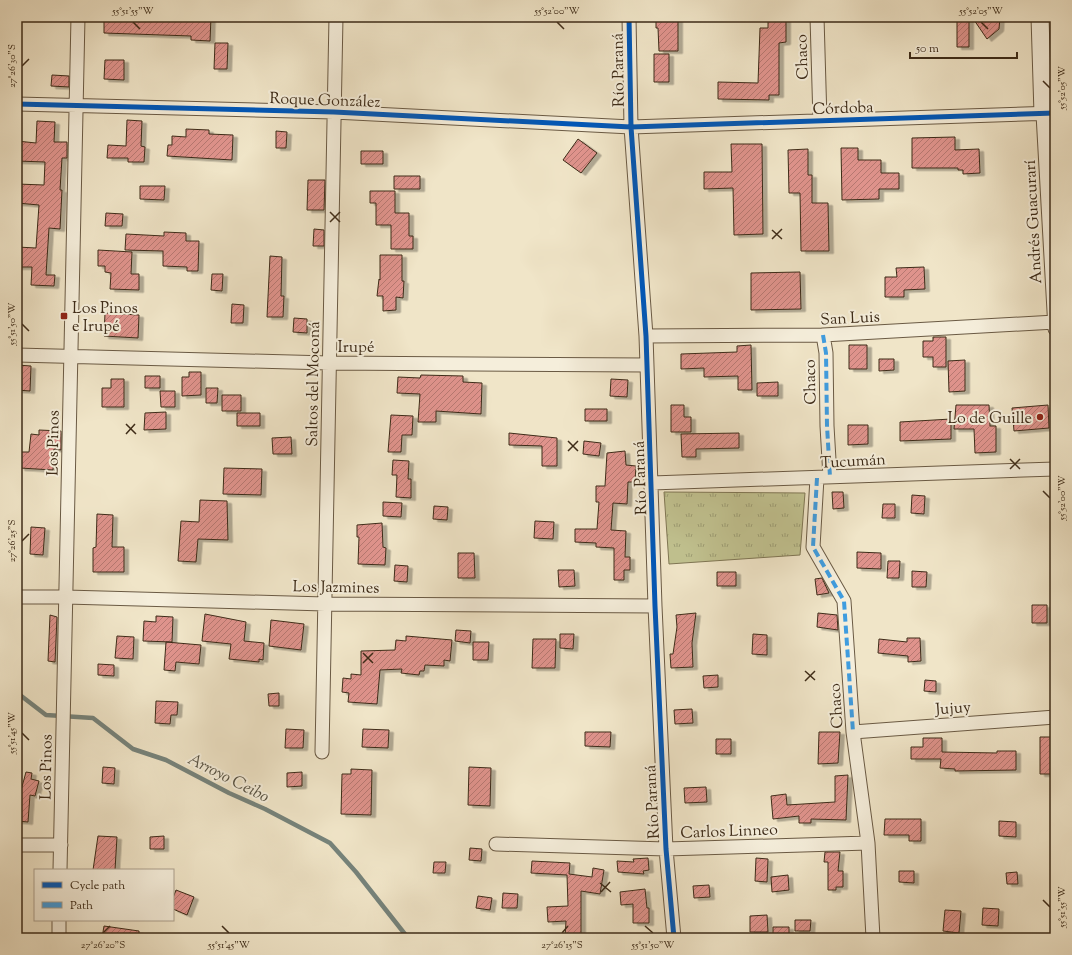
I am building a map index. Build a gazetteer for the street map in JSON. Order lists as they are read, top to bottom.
{
  "streets": {
    "street": [
      "Chaco",
      "Río Paraná",
      "Roque González",
      "Córdoba",
      "Andrés Guacurarí",
      "San Luis",
      "Irupé",
      "Saltos del Moconá",
      "Los Pinos",
      "Tucumán",
      "Los Jazmines",
      "Jujuy",
      "Carlos Linneo"
    ]
  },
  "crossings": [
    ["Chaco", "Córdoba"],
    ["Chaco", "San Luis"],
    ["Chaco", "Tucumán"],
    ["Chaco", "Jujuy"],
    ["Chaco", "Carlos Linneo"],
    ["Río Paraná", "Roque González"],
    ["Río Paraná", "Córdoba"],
    ["Río Paraná", "San Luis"],
    ["Río Paraná", "Irupé"],
    ["Río Paraná", "Tucumán"],
    ["Río Paraná", "Los Jazmines"],
    ["Río Paraná", "Carlos Linneo"],
    ["Roque González", "Córdoba"],
    ["Roque González", "Saltos del Moconá"],
    ["Roque González", "Los Pinos"],
    ["Córdoba", "Andrés Guacurarí"],
    ["Andrés Guacurarí", "San Luis"],
    ["Irupé", "Saltos del Moconá"],
    ["Irupé", "Los Pinos"],
    ["Saltos del Moconá", "Los Jazmines"],
    ["Los Pinos", "Los Jazmines"]
  ],
  "water": ["Arroyo Ceibo"],
  "places": {
    "transit": ["Los Pinos e Irupé"],
    "other": ["Lo de Guille"]
  },
  "legend": ["Cycle path", "Path"],
  "scale_bar": "50 m",
  "coordinates": [
    "55°51'55\"W",
    "55°52'00\"W",
    "55°52'05\"W",
    "27°26'30\"S",
    "55°51'50\"W",
    "27°26'25\"S",
    "55°51'45\"W",
    "27°26'20\"S",
    "27°26'15\"S"
  ]
}
